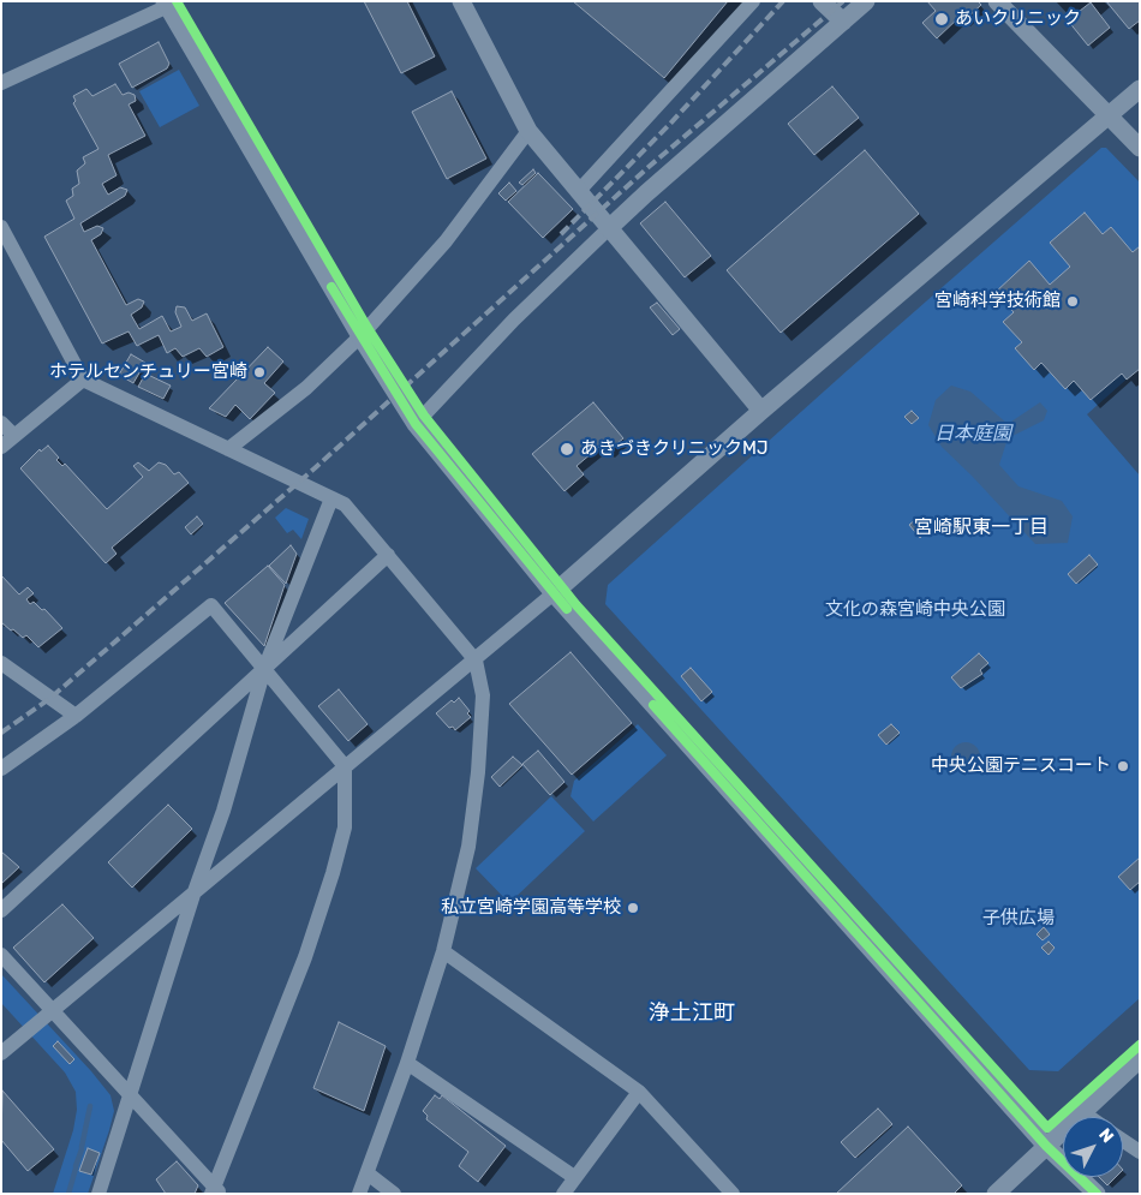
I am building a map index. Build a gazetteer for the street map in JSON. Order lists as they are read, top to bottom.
{
  "districts": ["宮崎駅東一丁目", "浄土江町"],
  "water": ["日本庭園"],
  "parks": ["文化の森宮崎中央公園", "子供広場"],
  "places": [
    "あいクリニック",
    "宮崎科学技術館",
    "ホテルセンチュリー宮崎",
    "あきづきクリニックMJ",
    "中央公園テニスコート",
    "私立宮崎学園高等学校"
  ],
  "north": "top right"
}
